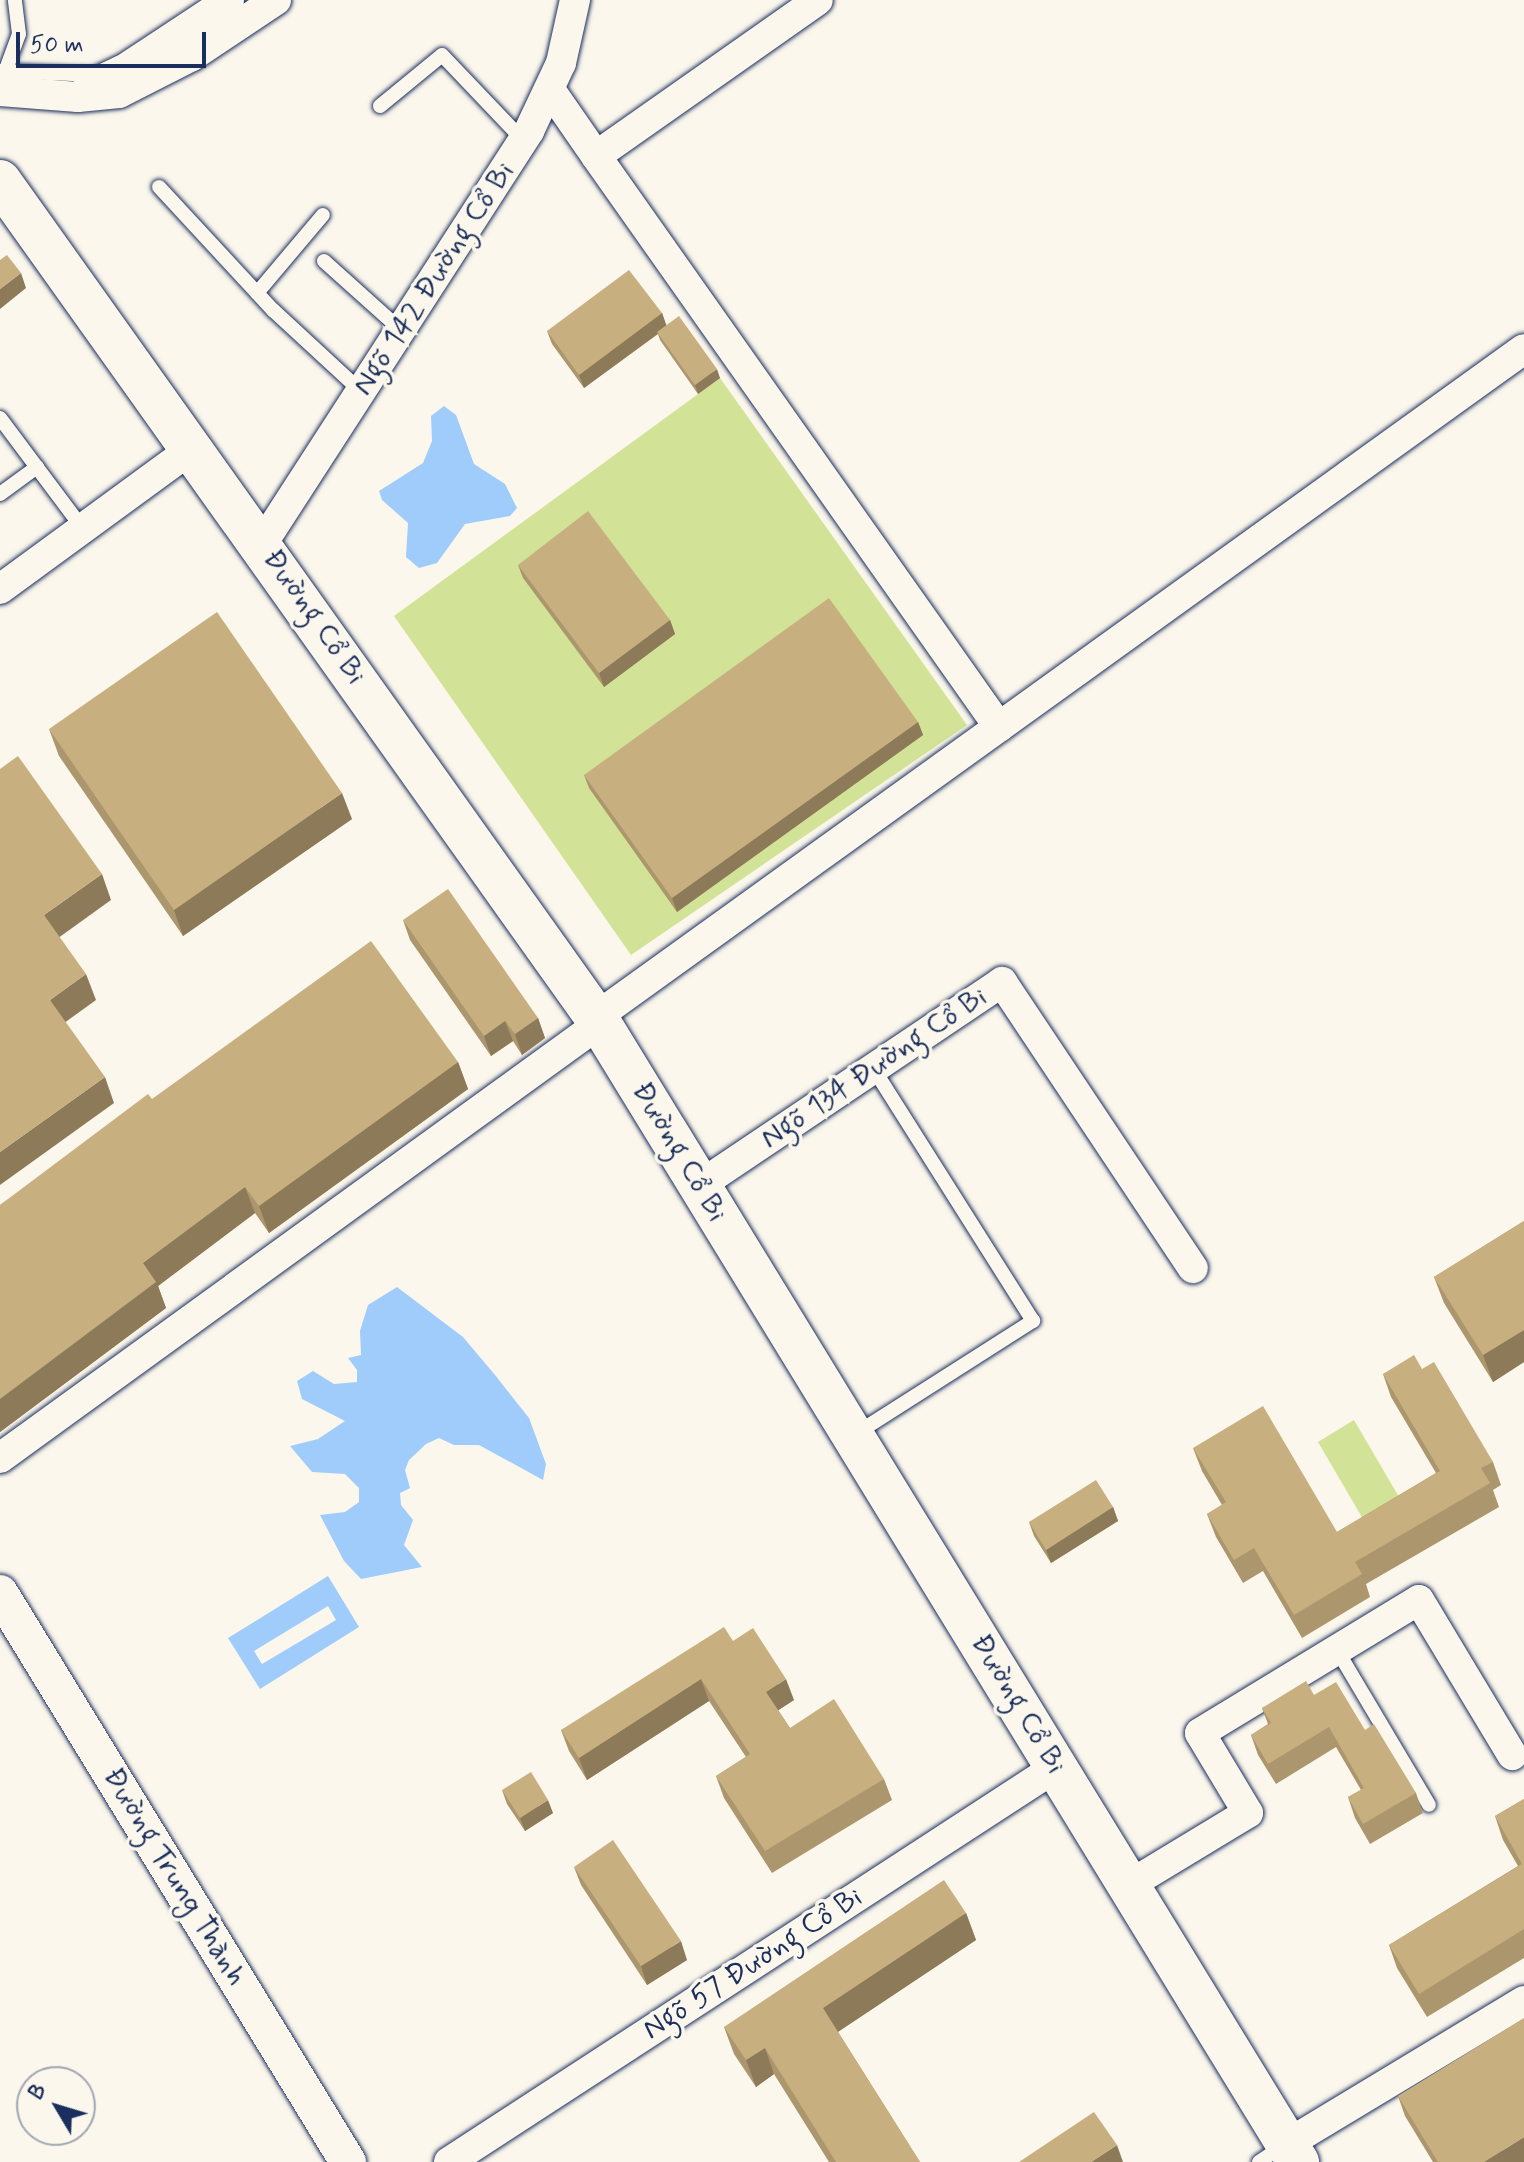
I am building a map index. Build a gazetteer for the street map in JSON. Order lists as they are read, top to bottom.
{
  "streets": {
    "main road": ["Đường Cổ Bi"],
    "street": [
      "Ngõ 142 Đường Cổ Bi",
      "Ngõ 134 Đường Cổ Bi",
      "Đường Trung Thành",
      "Ngõ 57 Đường Cổ Bi"
    ]
  },
  "crossings": [
    ["Ngõ 142 Đường Cổ Bi", "Đường Cổ Bi"],
    ["Đường Cổ Bi", "Ngõ 134 Đường Cổ Bi"],
    ["Đường Cổ Bi", "Ngõ 57 Đường Cổ Bi"]
  ],
  "scale_bar": "50 m",
  "north": "top left"
}
